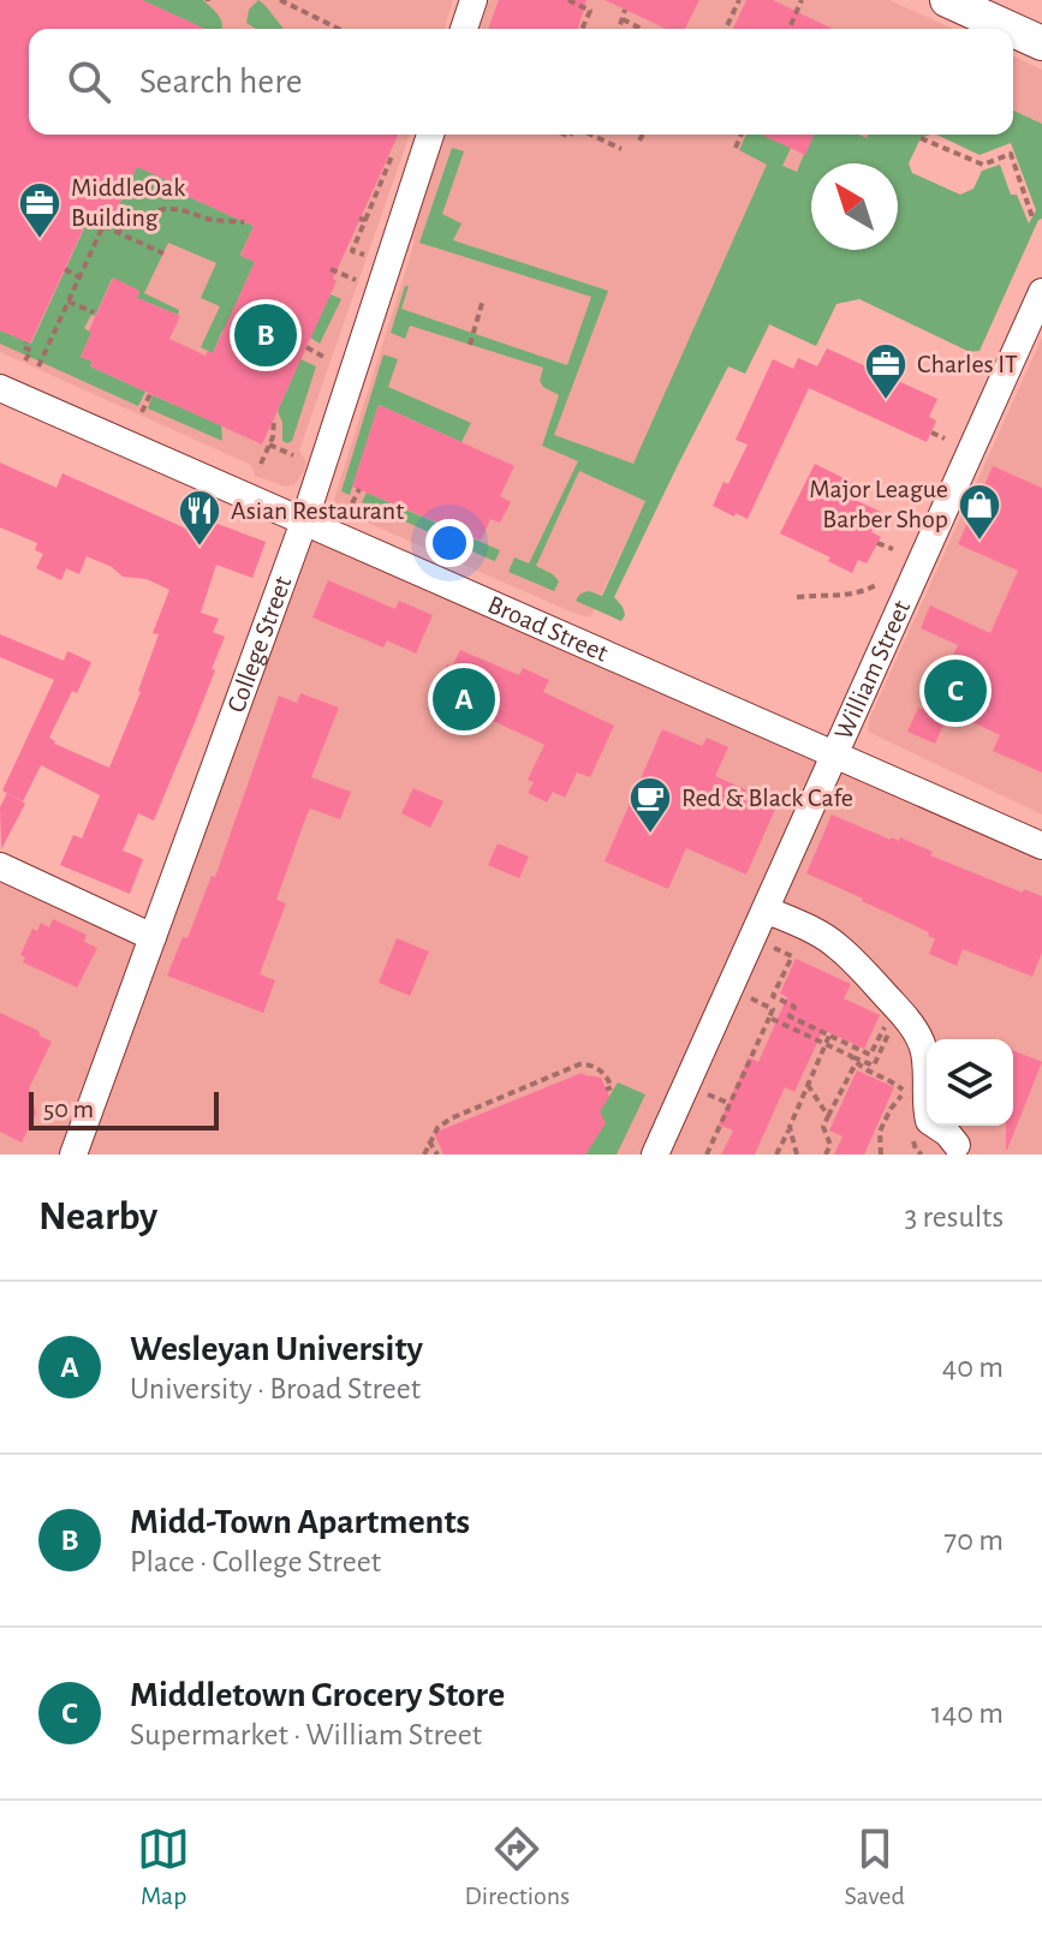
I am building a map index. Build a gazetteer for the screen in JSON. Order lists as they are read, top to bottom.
{
  "streets": {
    "street": ["Broad Street", "College Street", "William Street"]
  },
  "crossings": [
    ["Broad Street", "College Street"],
    ["Broad Street", "William Street"]
  ],
  "places": {
    "office": ["MiddleOak Building", "Charles IT"],
    "shop": ["Major League Barber Shop"],
    "restaurant": ["Asian Restaurant"],
    "cafe": ["Red & Black Cafe"]
  },
  "scale_bar": "50 m",
  "north": "top left",
  "page": {
    "search": "Search here",
    "pins": ["B", "C", "A"],
    "scale": "50 m",
    "heading": ["Nearby", "3 results"],
    "list": [
      {
        "mark": "A",
        "name": "Wesleyan University",
        "note": "University · Broad Street",
        "value": "40 m"
      },
      {
        "mark": "B",
        "name": "Midd-Town Apartments",
        "note": "Place · College Street",
        "value": "70 m"
      },
      {
        "mark": "C",
        "name": "Middletown Grocery Store",
        "note": "Supermarket · William Street",
        "value": "140 m"
      }
    ],
    "nav": ["Map", "Directions", "Saved"]
  }
}
